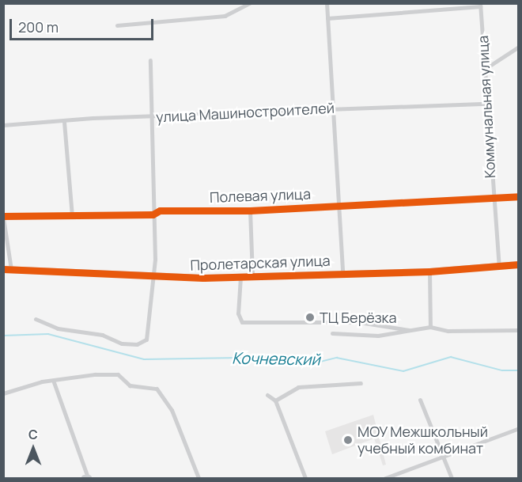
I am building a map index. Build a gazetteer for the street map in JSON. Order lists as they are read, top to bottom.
{
  "streets": {
    "street": [
      "Коммунальная улица",
      "улица Машиностроителей",
      "Полевая улица",
      "Пролетарская улица"
    ]
  },
  "crossings": [
    ["Коммунальная улица", "улица Машиностроителей"],
    ["Коммунальная улица", "Полевая улица"],
    ["Коммунальная улица", "Пролетарская улица"]
  ],
  "water": ["Кочневский"],
  "places": ["ТЦ Берёзка", "МОУ Межшкольный учебный комбинат"],
  "scale_bar": "200 m",
  "north": "top"
}
